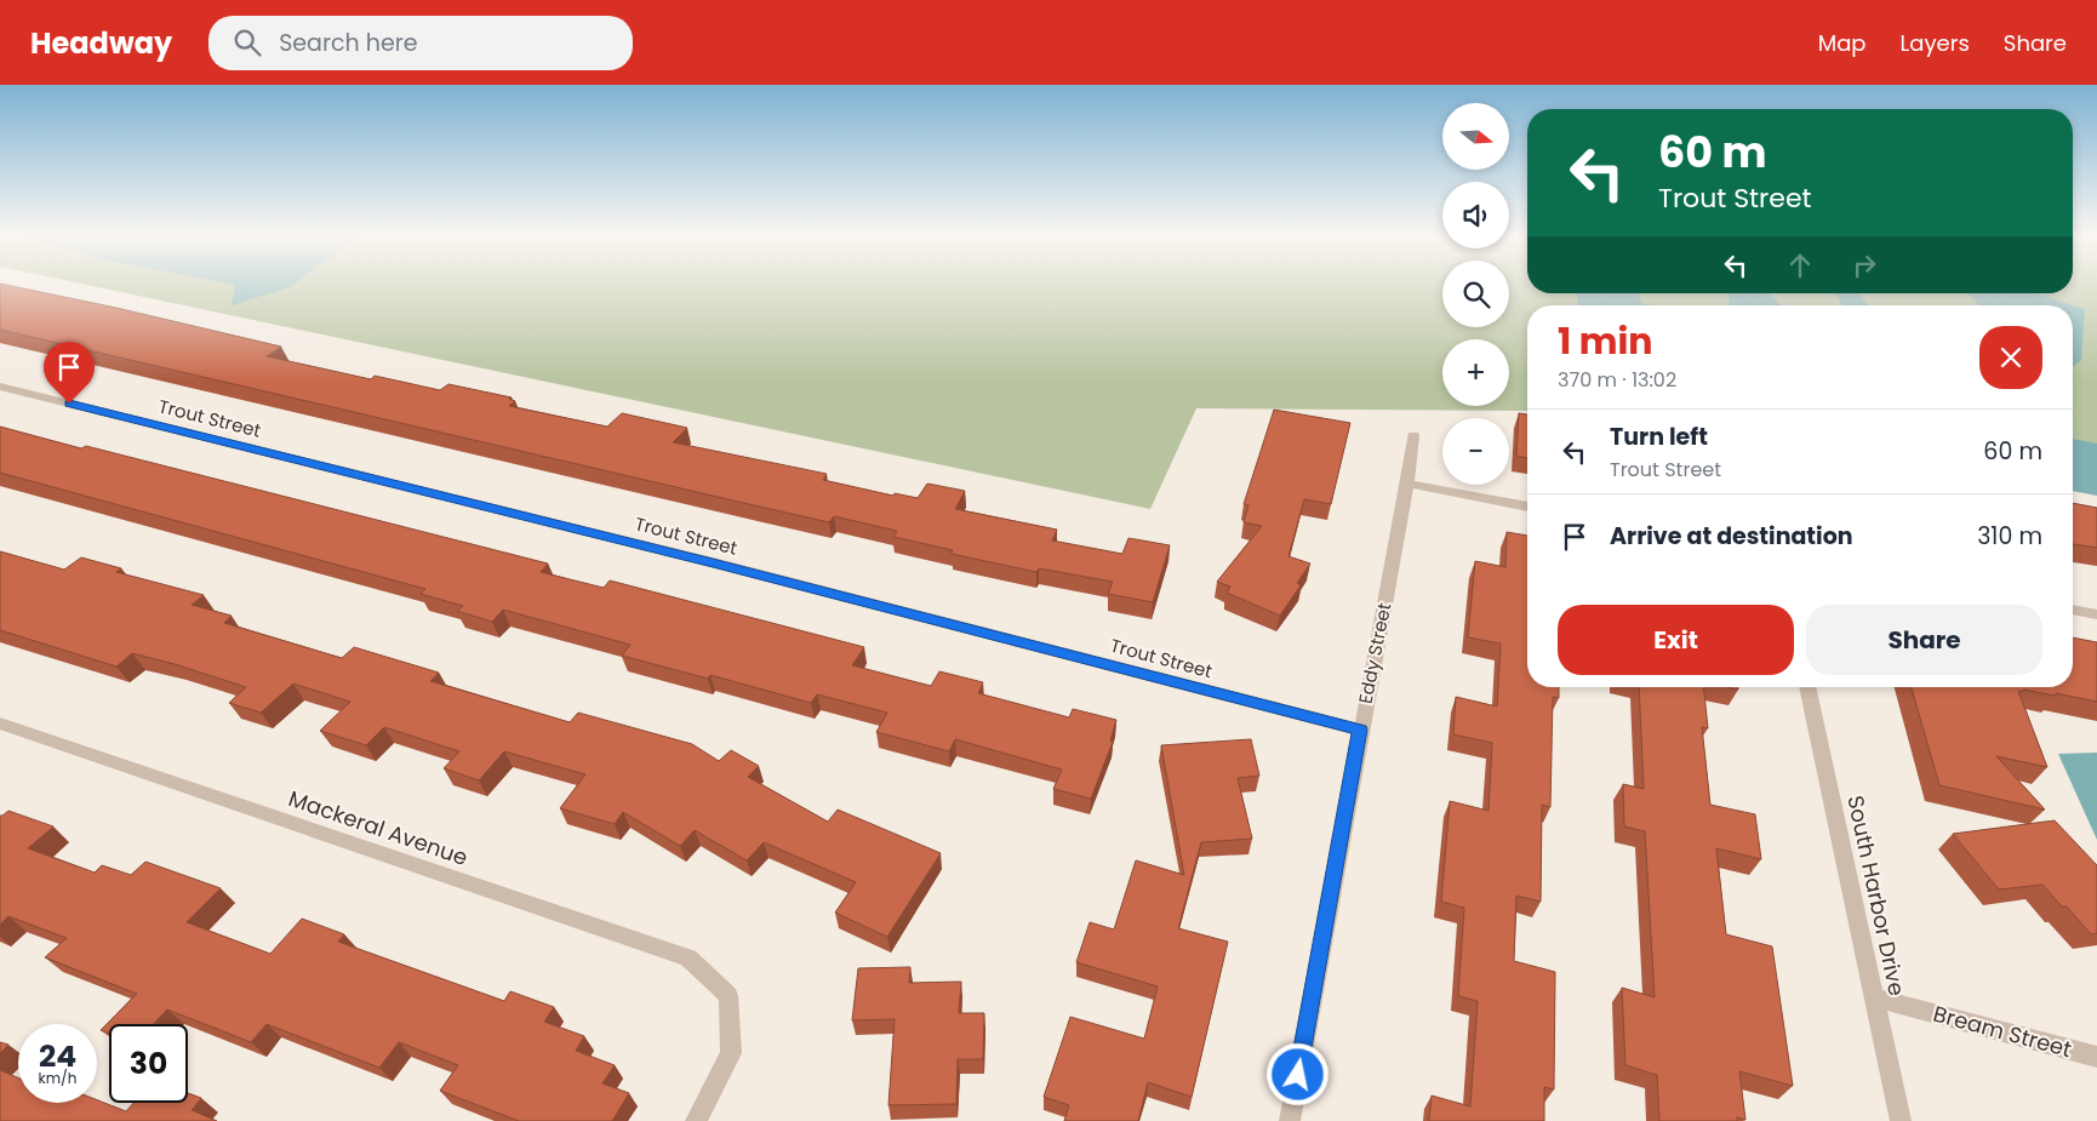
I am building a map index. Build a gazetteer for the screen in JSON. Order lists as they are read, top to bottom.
{
  "streets": {
    "street": [
      "Trout Street",
      "Eddy Street",
      "Mackeral Avenue",
      "South Harbor Drive",
      "Bream Street"
    ]
  },
  "crossings": [
    ["Trout Street", "Eddy Street"],
    ["South Harbor Drive", "Bream Street"]
  ],
  "north": "right",
  "page": {
    "header": "Headway",
    "search": "Search here",
    "nav": ["Map", "Layers", "Share"],
    "map_buttons": ["+", "−"],
    "turn": ["60 m", "Trout Street"],
    "heading": ["1 min", "370 m · 13:02"],
    "list": [
      {
        "name": "Turn left",
        "note": "Trout Street",
        "value": "60 m"
      },
      {
        "name": "Arrive at destination",
        "value": "310 m"
      }
    ],
    "buttons": ["Exit", "Share"],
    "speed": "24 km/h",
    "limit": "30"
  }
}
